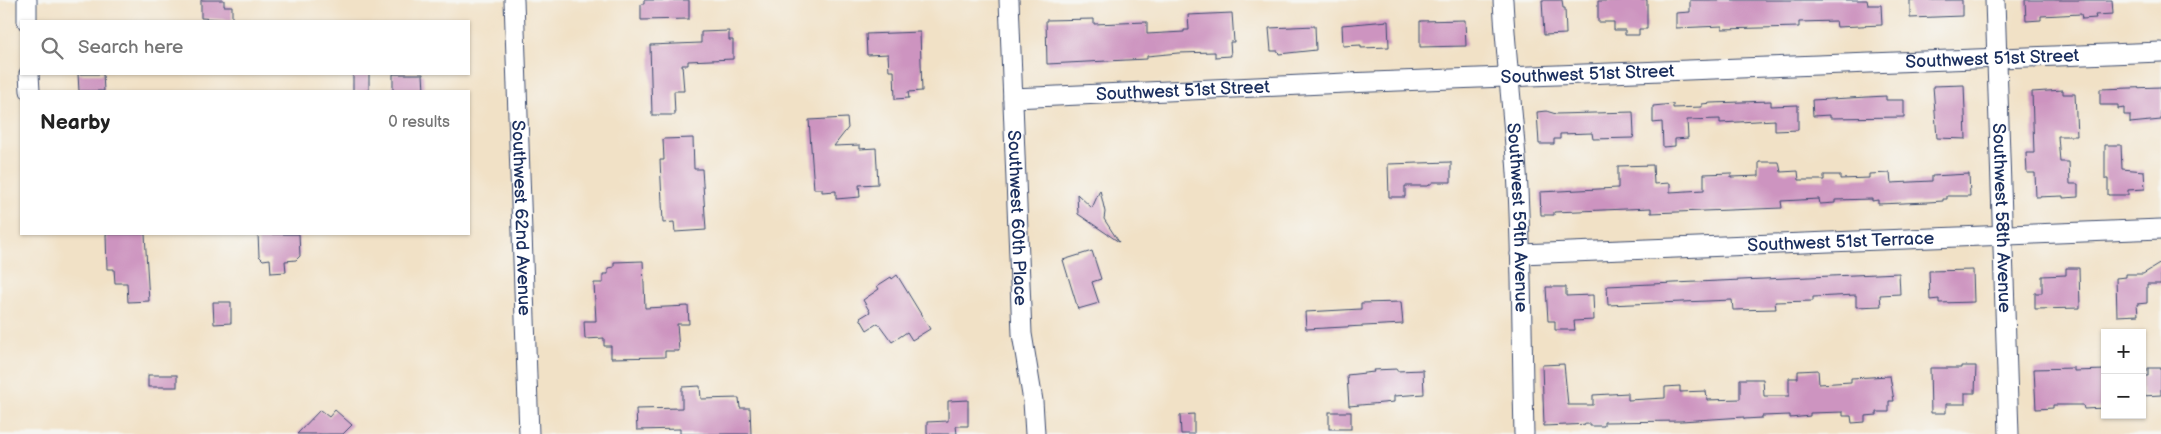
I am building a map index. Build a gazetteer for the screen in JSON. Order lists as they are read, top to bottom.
{
  "streets": {
    "street": [
      "Southwest 51st Street",
      "Southwest 62nd Avenue",
      "Southwest 59th Avenue",
      "Southwest 58th Avenue",
      "Southwest 60th Place",
      "Southwest 51st Terrace"
    ]
  },
  "crossings": [
    ["Southwest 51st Street", "Southwest 59th Avenue"],
    ["Southwest 51st Street", "Southwest 58th Avenue"],
    ["Southwest 51st Street", "Southwest 60th Place"],
    ["Southwest 59th Avenue", "Southwest 51st Terrace"],
    ["Southwest 58th Avenue", "Southwest 51st Terrace"]
  ],
  "page": {
    "search": "Search here",
    "heading": ["Nearby", "0 results"],
    "map_buttons": ["+", "−"]
  }
}
